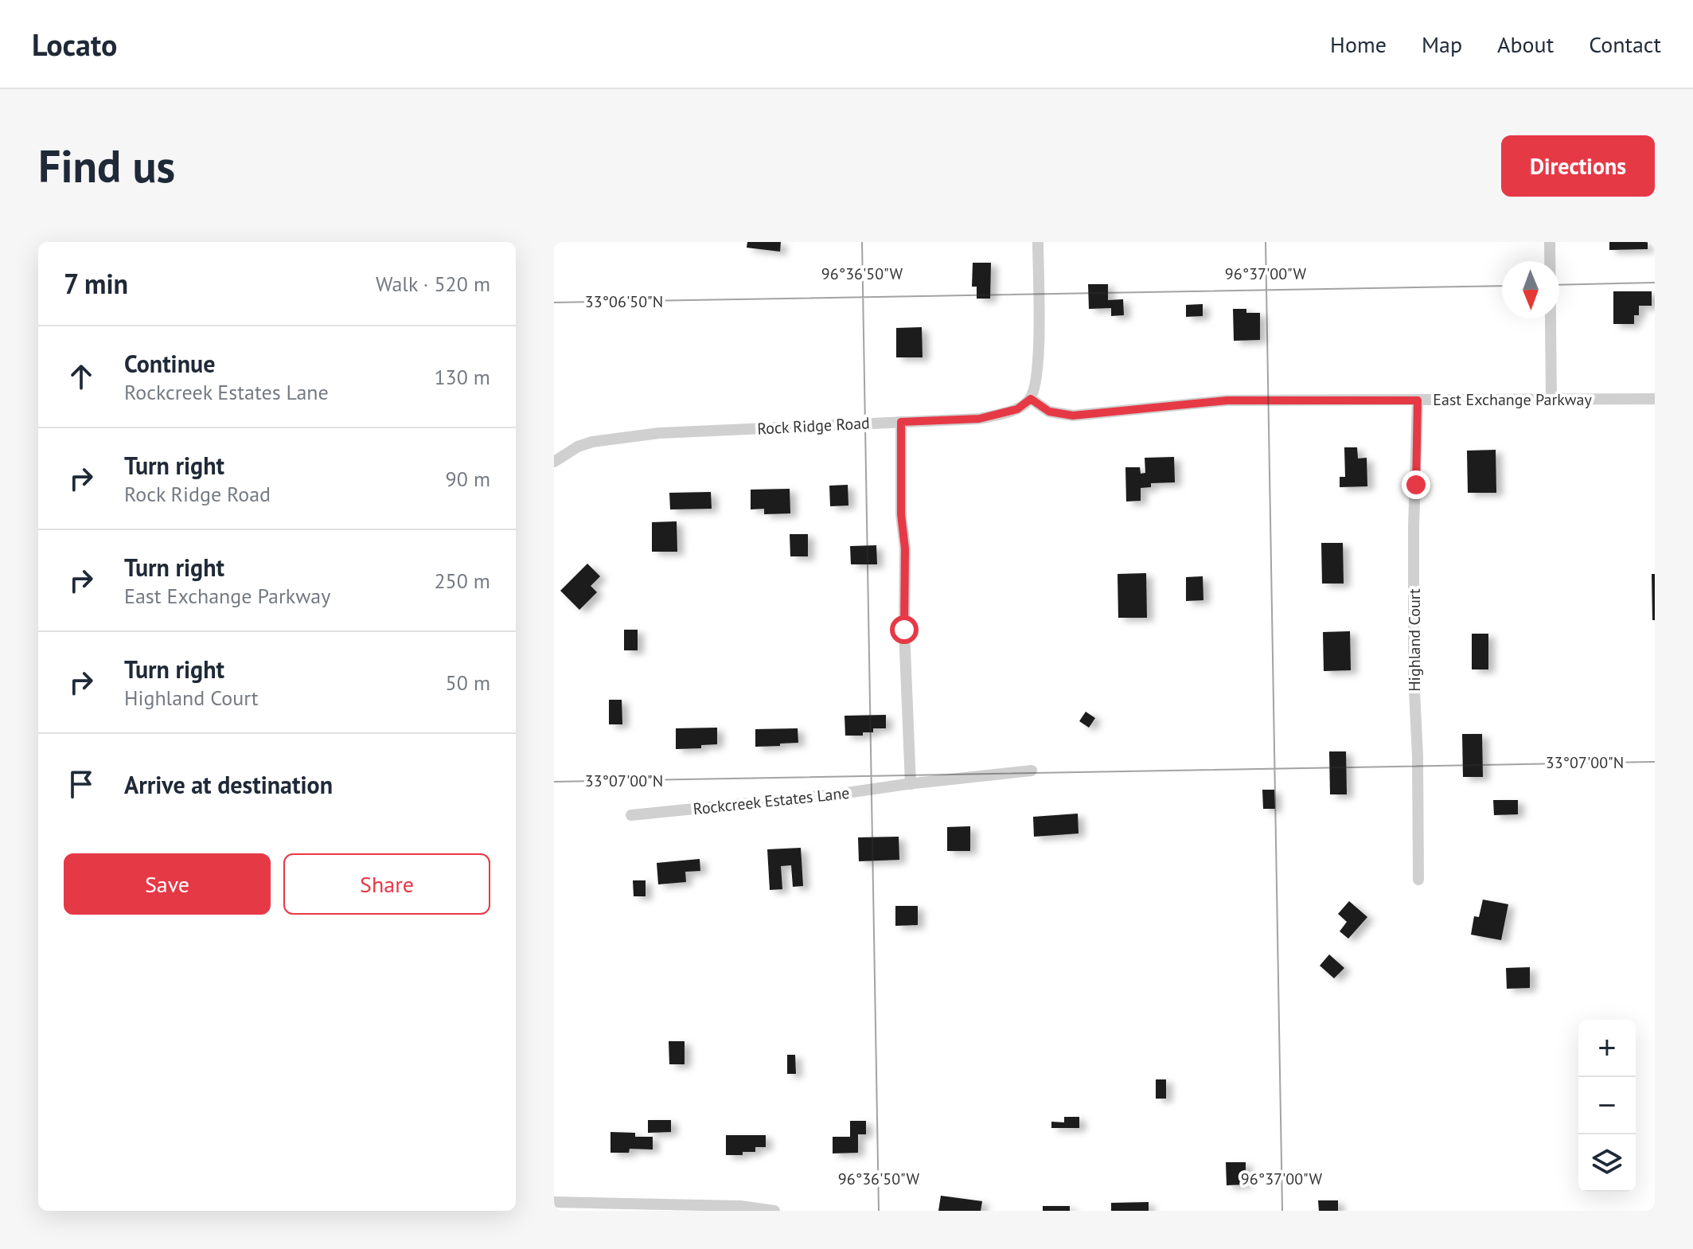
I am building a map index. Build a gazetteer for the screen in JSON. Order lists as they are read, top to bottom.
{
  "streets": {
    "street": [
      "East Exchange Parkway",
      "Rock Ridge Road",
      "Highland Court",
      "Rockcreek Estates Lane"
    ]
  },
  "crossings": [
    ["East Exchange Parkway", "Rock Ridge Road"],
    ["East Exchange Parkway", "Highland Court"]
  ],
  "north": "bottom",
  "page": {
    "header": "Locato",
    "nav": [
      "Home",
      "Map",
      "About",
      "Contact"
    ],
    "buttons": [
      "Directions",
      ["Save", "Share"]
    ],
    "title": "Find us",
    "heading": ["7 min", "Walk · 520 m"],
    "list": [
      ["Continue", "Rockcreek Estates Lane", "130 m"],
      ["Turn right", "Rock Ridge Road", "90 m"],
      ["Turn right", "East Exchange Parkway", "250 m"],
      ["Turn right", "Highland Court", "50 m"],
      "Arrive at destination"
    ],
    "map_buttons": ["+", "−"]
  },
  "coordinates": [
    "96°36'50\"W",
    "96°37'00\"W",
    "33°06'50\"N",
    "33°07'00\"N"
  ]
}
